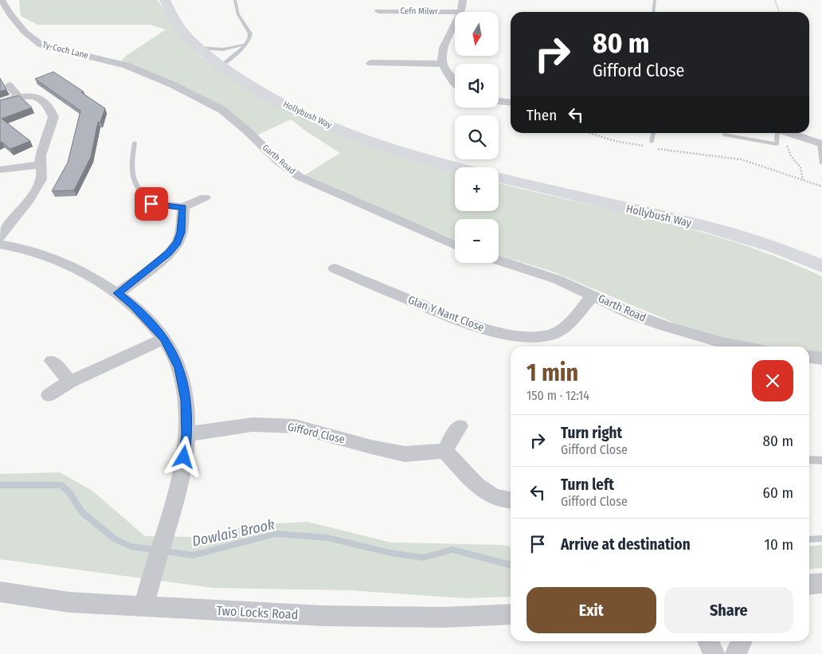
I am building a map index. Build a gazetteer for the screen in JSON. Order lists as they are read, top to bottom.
{
  "streets": {
    "street": [
      "Cefn Milwr",
      "Ty-Coch Lane",
      "Hollybush Way",
      "Garth Road",
      "Glan Y Nant Close",
      "Gifford Close",
      "Two Locks Road"
    ]
  },
  "crossings": [
    ["Ty-Coch Lane", "Garth Road"],
    ["Garth Road", "Glan Y Nant Close"]
  ],
  "water": ["Dowlais Brook"],
  "north": "bottom",
  "page": {
    "map_buttons": ["+", "−"],
    "turn": ["80 m", "Gifford Close"],
    "then": "Then",
    "heading": ["1 min", "150 m · 12:14"],
    "list": [
      {
        "name": "Turn right",
        "note": "Gifford Close",
        "value": "80 m"
      },
      {
        "name": "Turn left",
        "note": "Gifford Close",
        "value": "60 m"
      },
      {
        "name": "Arrive at destination",
        "value": "10 m"
      }
    ],
    "buttons": ["Exit", "Share"]
  }
}
